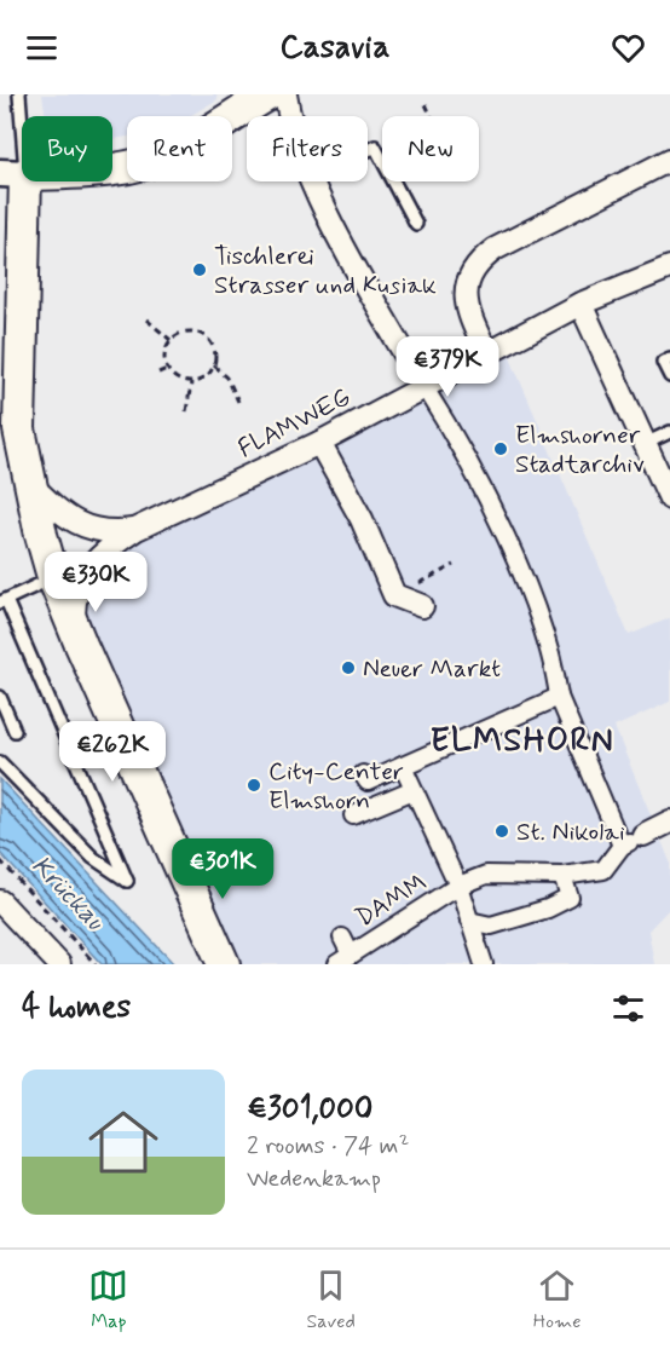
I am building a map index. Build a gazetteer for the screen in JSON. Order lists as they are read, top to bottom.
{
  "streets": {
    "street": ["FLAMWEG", "DAMM"]
  },
  "districts": ["ELMSHORN"],
  "water": ["Krückau"],
  "places": [
    "Tischlerei Strasser und Kusiak",
    "Elmshorner Stadtarchiv",
    "Neuer Markt",
    "City-Center Elmshorn",
    "St. Nikolai"
  ],
  "page": {
    "header": "Casavia",
    "chip": [
      "Buy",
      "Rent",
      "Filters",
      "New"
    ],
    "price": [
      "€379K",
      "€330K",
      "€262K",
      "€301K"
    ],
    "heading": "4 homes",
    "list": [
      {
        "name": "€301,000",
        "note": "2 rooms · 74 m² · Wedenkamp"
      }
    ],
    "tabs": ["Map", "Saved", "Home"]
  }
}
